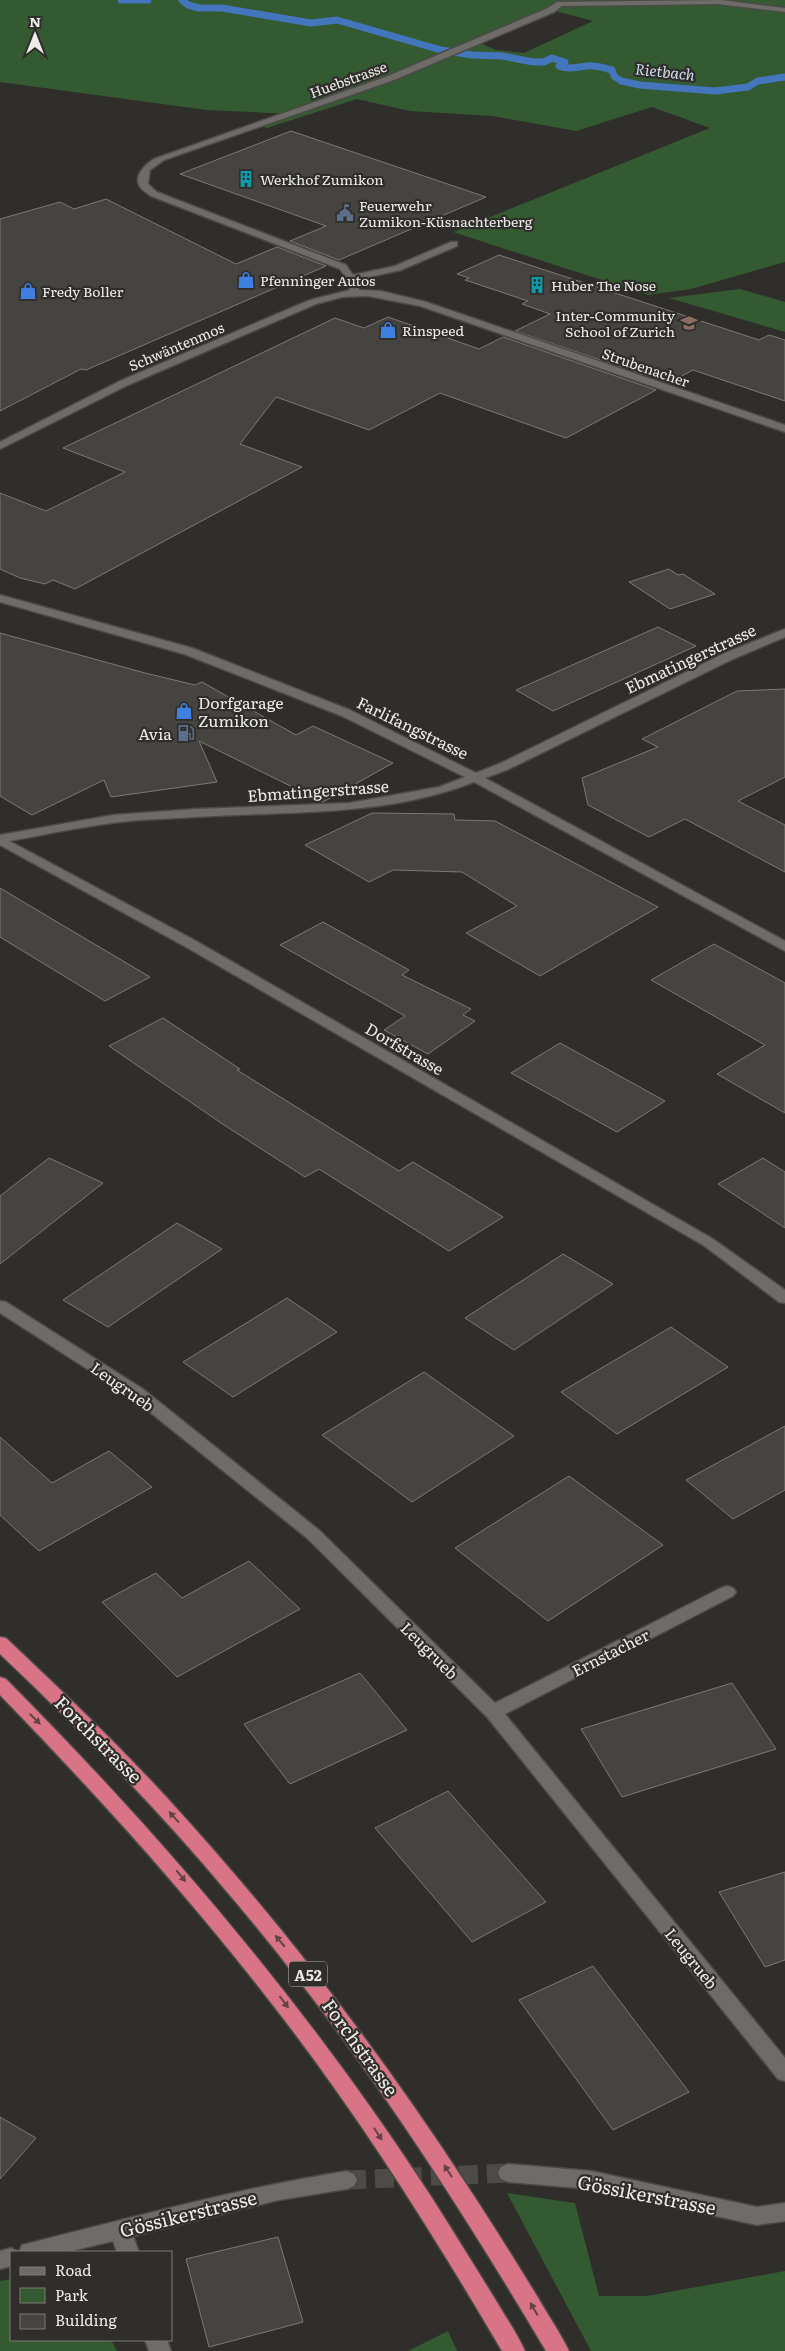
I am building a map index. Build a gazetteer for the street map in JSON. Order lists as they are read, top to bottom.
{
  "streets": {
    "highway": ["Forchstrasse", "A52"],
    "street": [
      "Huebstrasse",
      "Schwäntenmos",
      "Strubenacher",
      "Ebmatingerstrasse",
      "Farlifangstrasse",
      "Dorfstrasse",
      "Leugrueb",
      "Ernstacher",
      "Gössikerstrasse"
    ]
  },
  "crossings": [
    ["Schwäntenmos", "Strubenacher"],
    ["Ebmatingerstrasse", "Farlifangstrasse"],
    ["Ebmatingerstrasse", "Dorfstrasse"],
    ["Leugrueb", "Ernstacher"]
  ],
  "water": ["Rietbach"],
  "places": {
    "building": ["Werkhof Zumikon", "Huber The Nose"],
    "public building": ["Feuerwehr Zumikon-Küsnachterberg"],
    "shop": [
      "Pfenninger Autos",
      "Fredy Boller",
      "Rinspeed",
      "Dorfgarage Zumikon"
    ],
    "school or university": ["Inter-Community School of Zurich"],
    "fuel station": ["Avia"]
  },
  "legend": ["Road", "Park", "Building"],
  "north": "top"
}
